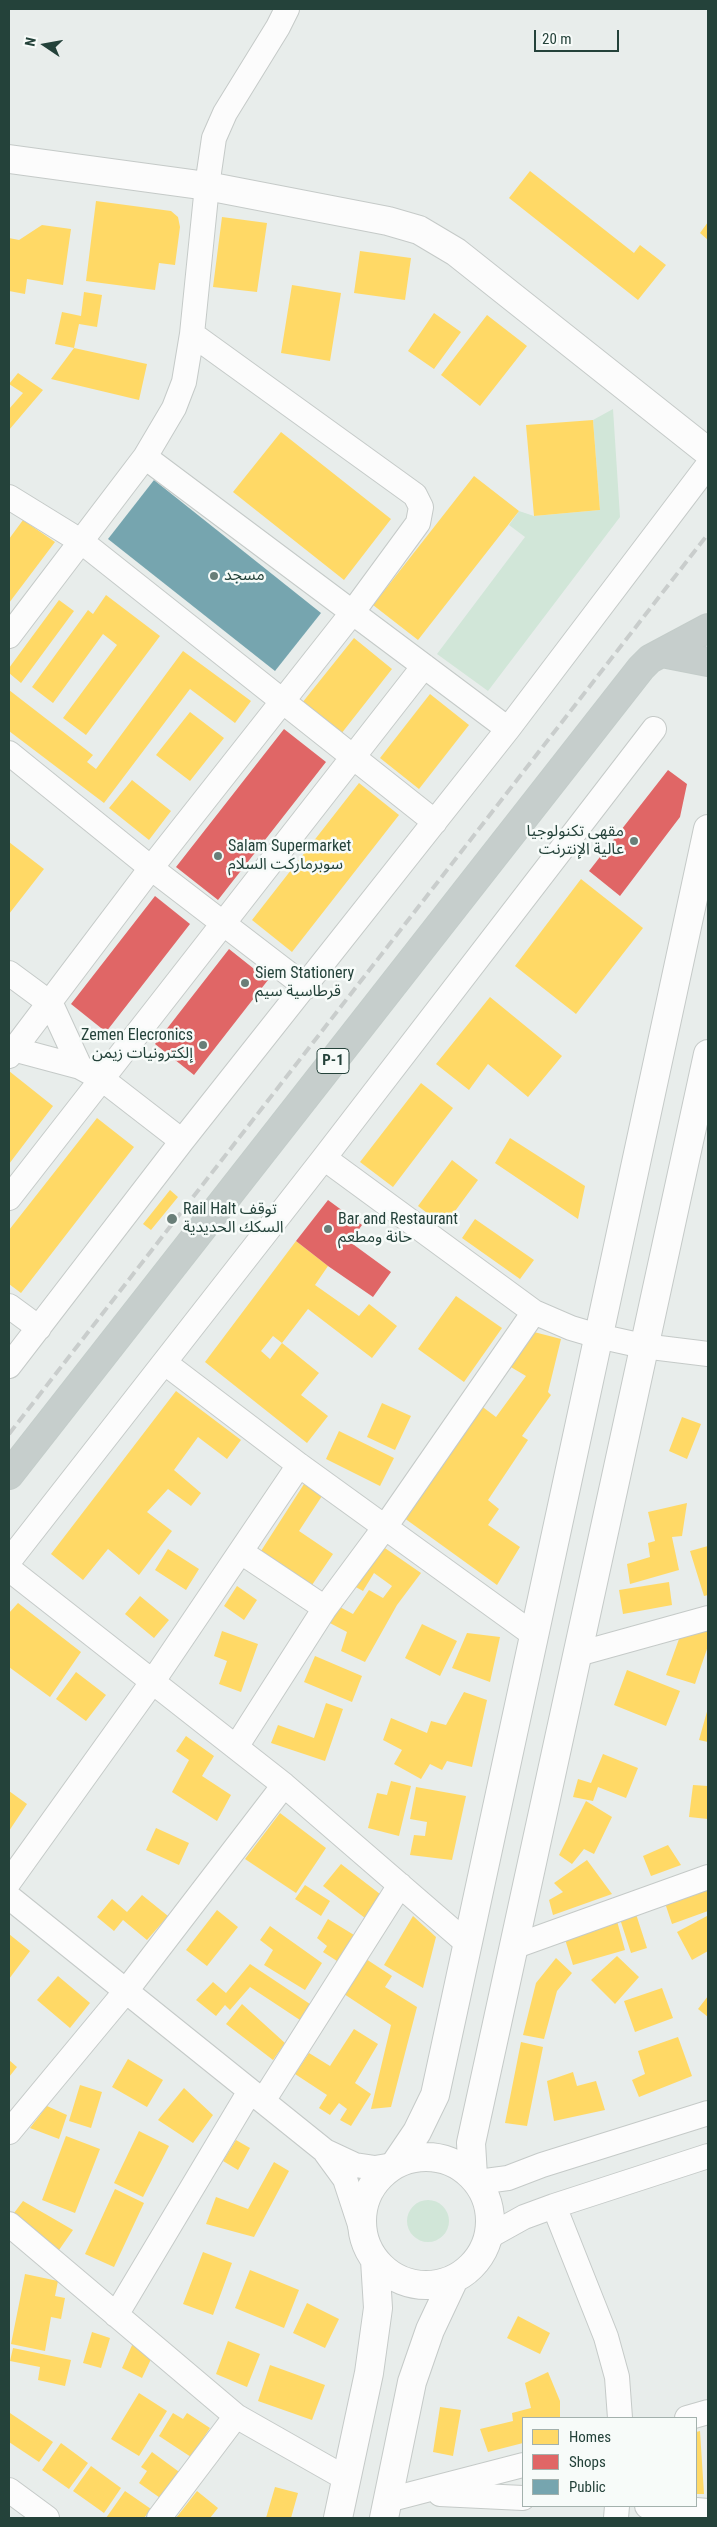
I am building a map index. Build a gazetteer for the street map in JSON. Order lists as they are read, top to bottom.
{
  "streets": {
    "highway": ["P-1"]
  },
  "places": [
    "مسجد",
    "مقهى تكنولوجيا عالية الإنترنت",
    "Salam Supermarket سوبرماركت السلام",
    "Siem Stationery قرطاسية سيم",
    "Zemen Elecronics إلكترونيات زيمن",
    "Rail Halt توقف السكك الحديدية",
    "Bar and Restaurant حانة ومطعم"
  ],
  "legend": ["Homes", "Shops", "Public"],
  "scale_bar": "20 m",
  "north": "left"
}
